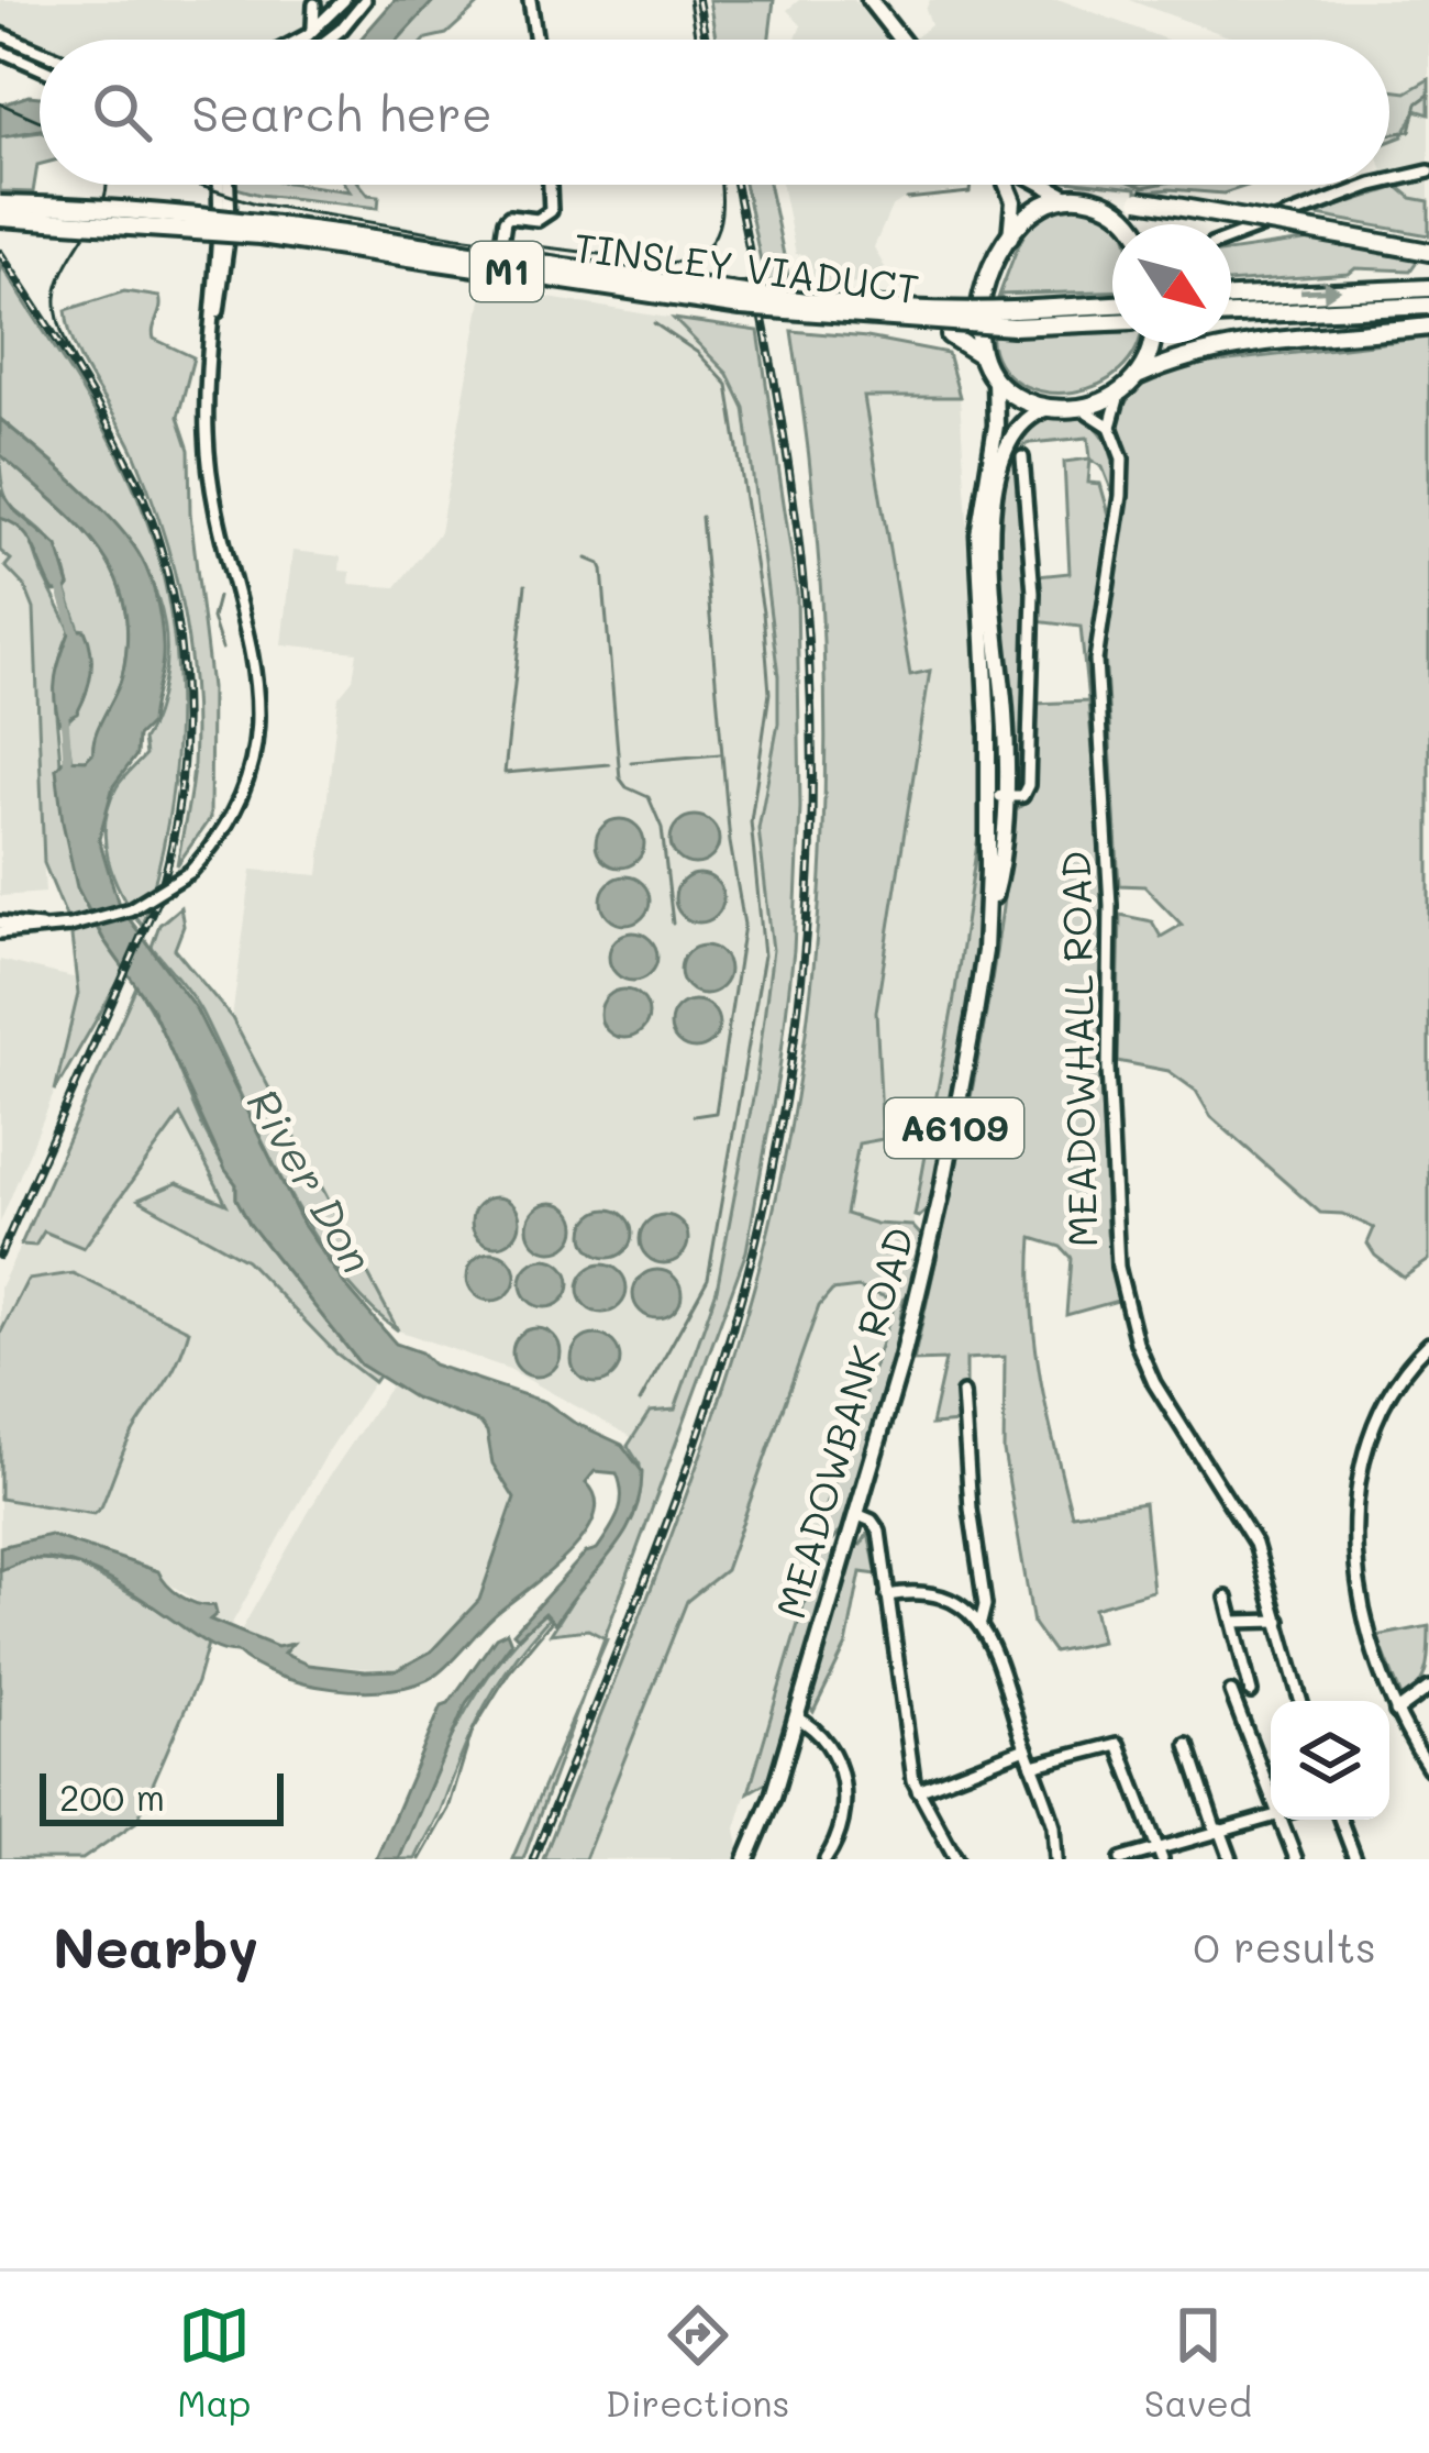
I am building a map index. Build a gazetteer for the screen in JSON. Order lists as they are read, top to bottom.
{
  "streets": {
    "highway": ["TINSLEY VIADUCT", "M1"],
    "main road": ["A6109", "MEADOWBANK ROAD"],
    "street": ["MEADOWHALL ROAD"]
  },
  "crossings": [
    ["TINSLEY VIADUCT", "M1"],
    ["A6109", "MEADOWBANK ROAD"]
  ],
  "water": ["River Don"],
  "scale_bar": "200 m",
  "north": "bottom right",
  "page": {
    "search": "Search here",
    "scale": "200 m",
    "heading": ["Nearby", "0 results"],
    "nav": ["Map", "Directions", "Saved"]
  }
}
